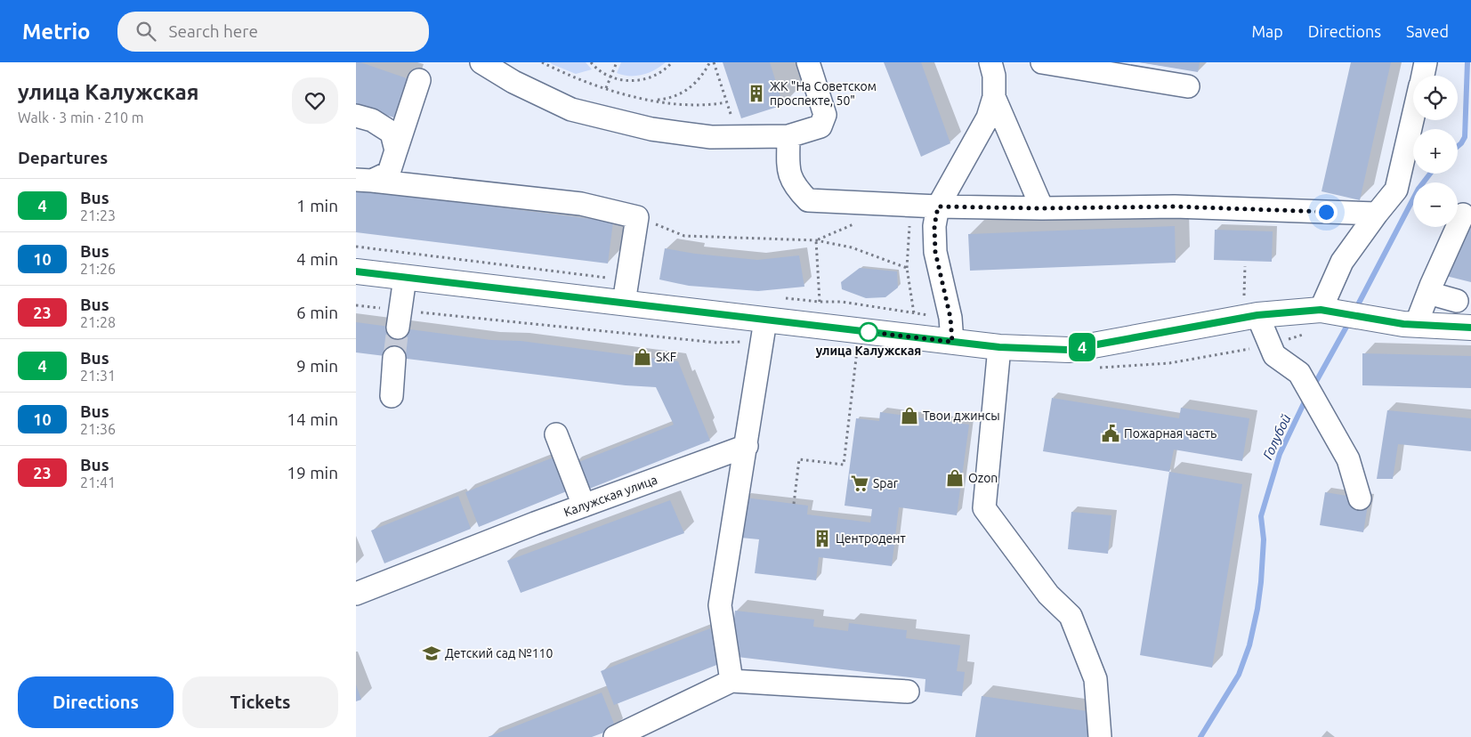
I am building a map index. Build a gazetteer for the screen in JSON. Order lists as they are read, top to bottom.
{
  "streets": {
    "street": ["Калужская улица"]
  },
  "water": ["Голубой"],
  "places": {
    "building": ["ЖК \"На Советском проспекте, 50\"", "Центродент"],
    "other": ["улица Калужская"],
    "shop": ["SKF", "Твои джинсы", "Ozon"],
    "public building": ["Пожарная часть"],
    "supermarket": ["Spar"],
    "school or university": ["Детский сад №110"]
  },
  "lines": ["bus line 4"],
  "page": {
    "header": "Metrio",
    "search": "Search here",
    "nav": ["Map", "Directions", "Saved"],
    "heading": [
      ["улица Калужская", "Walk · 3 min · 210 m"],
      "Departures"
    ],
    "on_map": "4",
    "map_buttons": ["+", "−"],
    "list": [
      {
        "mark": "4",
        "name": "Bus",
        "note": "21:23",
        "value": "1 min"
      },
      {
        "mark": "10",
        "name": "Bus",
        "note": "21:26",
        "value": "4 min"
      },
      {
        "mark": "23",
        "name": "Bus",
        "note": "21:28",
        "value": "6 min"
      },
      {
        "mark": "4",
        "name": "Bus",
        "note": "21:31",
        "value": "9 min"
      },
      {
        "mark": "10",
        "name": "Bus",
        "note": "21:36",
        "value": "14 min"
      },
      {
        "mark": "23",
        "name": "Bus",
        "note": "21:41",
        "value": "19 min"
      }
    ],
    "buttons": ["Directions", "Tickets"]
  }
}
